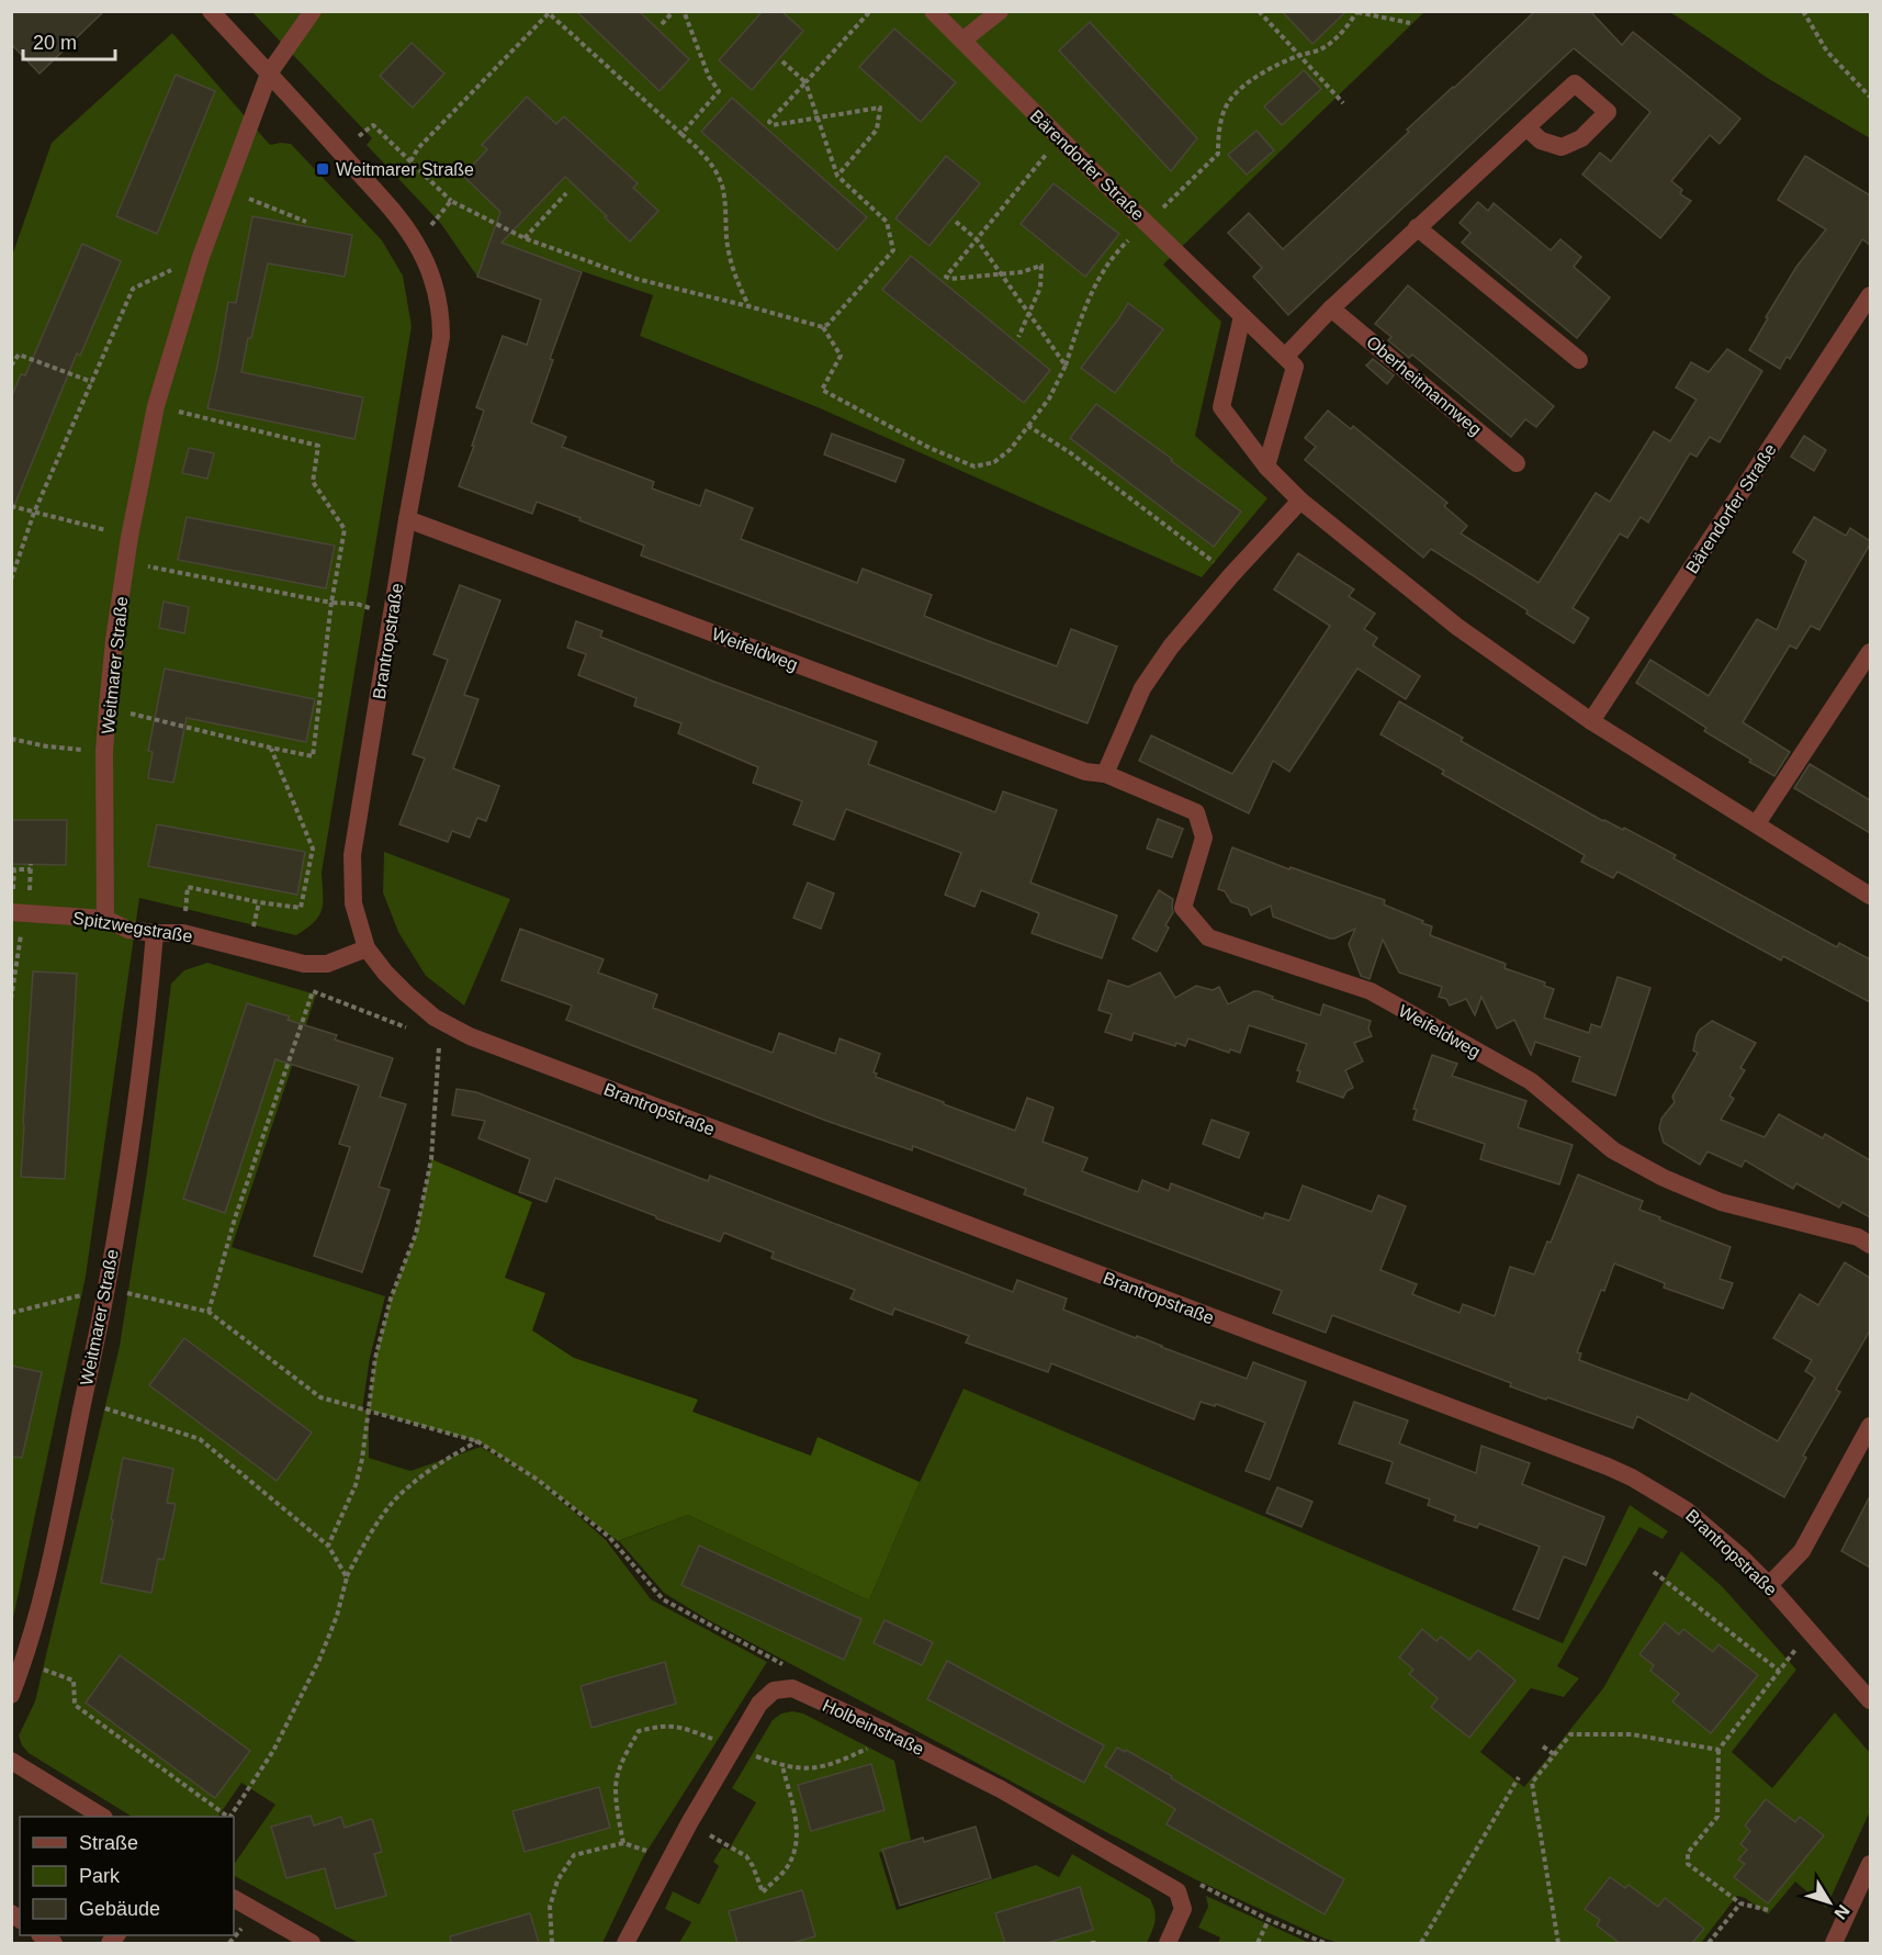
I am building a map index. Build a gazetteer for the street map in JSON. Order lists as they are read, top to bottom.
{
  "streets": {
    "street": [
      "Bärendorfer Straße",
      "Oberheitmannweg",
      "Brantropstraße",
      "Weifeldweg",
      "Weitmarer Straße",
      "Spitzwegstraße",
      "Holbeinstraße"
    ]
  },
  "crossings": [
    ["Brantropstraße", "Weifeldweg"],
    ["Brantropstraße", "Weitmarer Straße"],
    ["Brantropstraße", "Spitzwegstraße"],
    ["Weitmarer Straße", "Spitzwegstraße"]
  ],
  "places": {
    "transit": ["Weitmarer Straße"]
  },
  "legend": ["Straße", "Park", "Gebäude"],
  "scale_bar": "20 m",
  "north": "bottom right"
}
